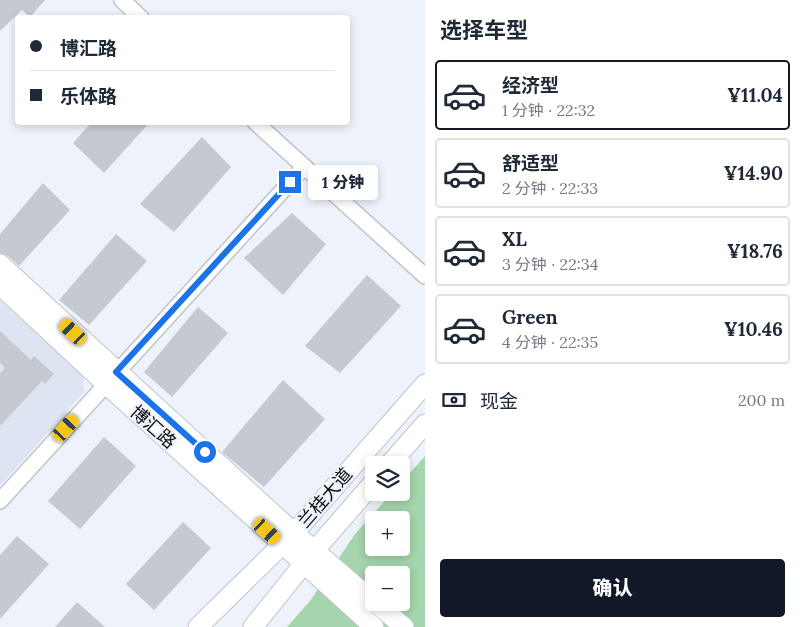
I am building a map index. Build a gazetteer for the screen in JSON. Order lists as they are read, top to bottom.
{
  "streets": {
    "main road": ["博汇路", "兰桂大道"]
  },
  "crossings": [
    ["博汇路", "兰桂大道"]
  ],
  "page": {
    "heading": "选择车型",
    "banner": ["博汇路", "乐体路"],
    "list": [
      {
        "name": "经济型",
        "note": "1 分钟 · 22:32",
        "value": "¥11.04"
      },
      {
        "name": "舒适型",
        "note": "2 分钟 · 22:33",
        "value": "¥14.90"
      },
      {
        "name": "XL",
        "note": "3 分钟 · 22:34",
        "value": "¥18.76"
      },
      {
        "name": "Green",
        "note": "4 分钟 · 22:35",
        "value": "¥10.46"
      }
    ],
    "bubble": "1 分钟",
    "pay": ["现金", "200 m"],
    "map_buttons": ["+", "−"],
    "buttons": "确认"
  }
}
